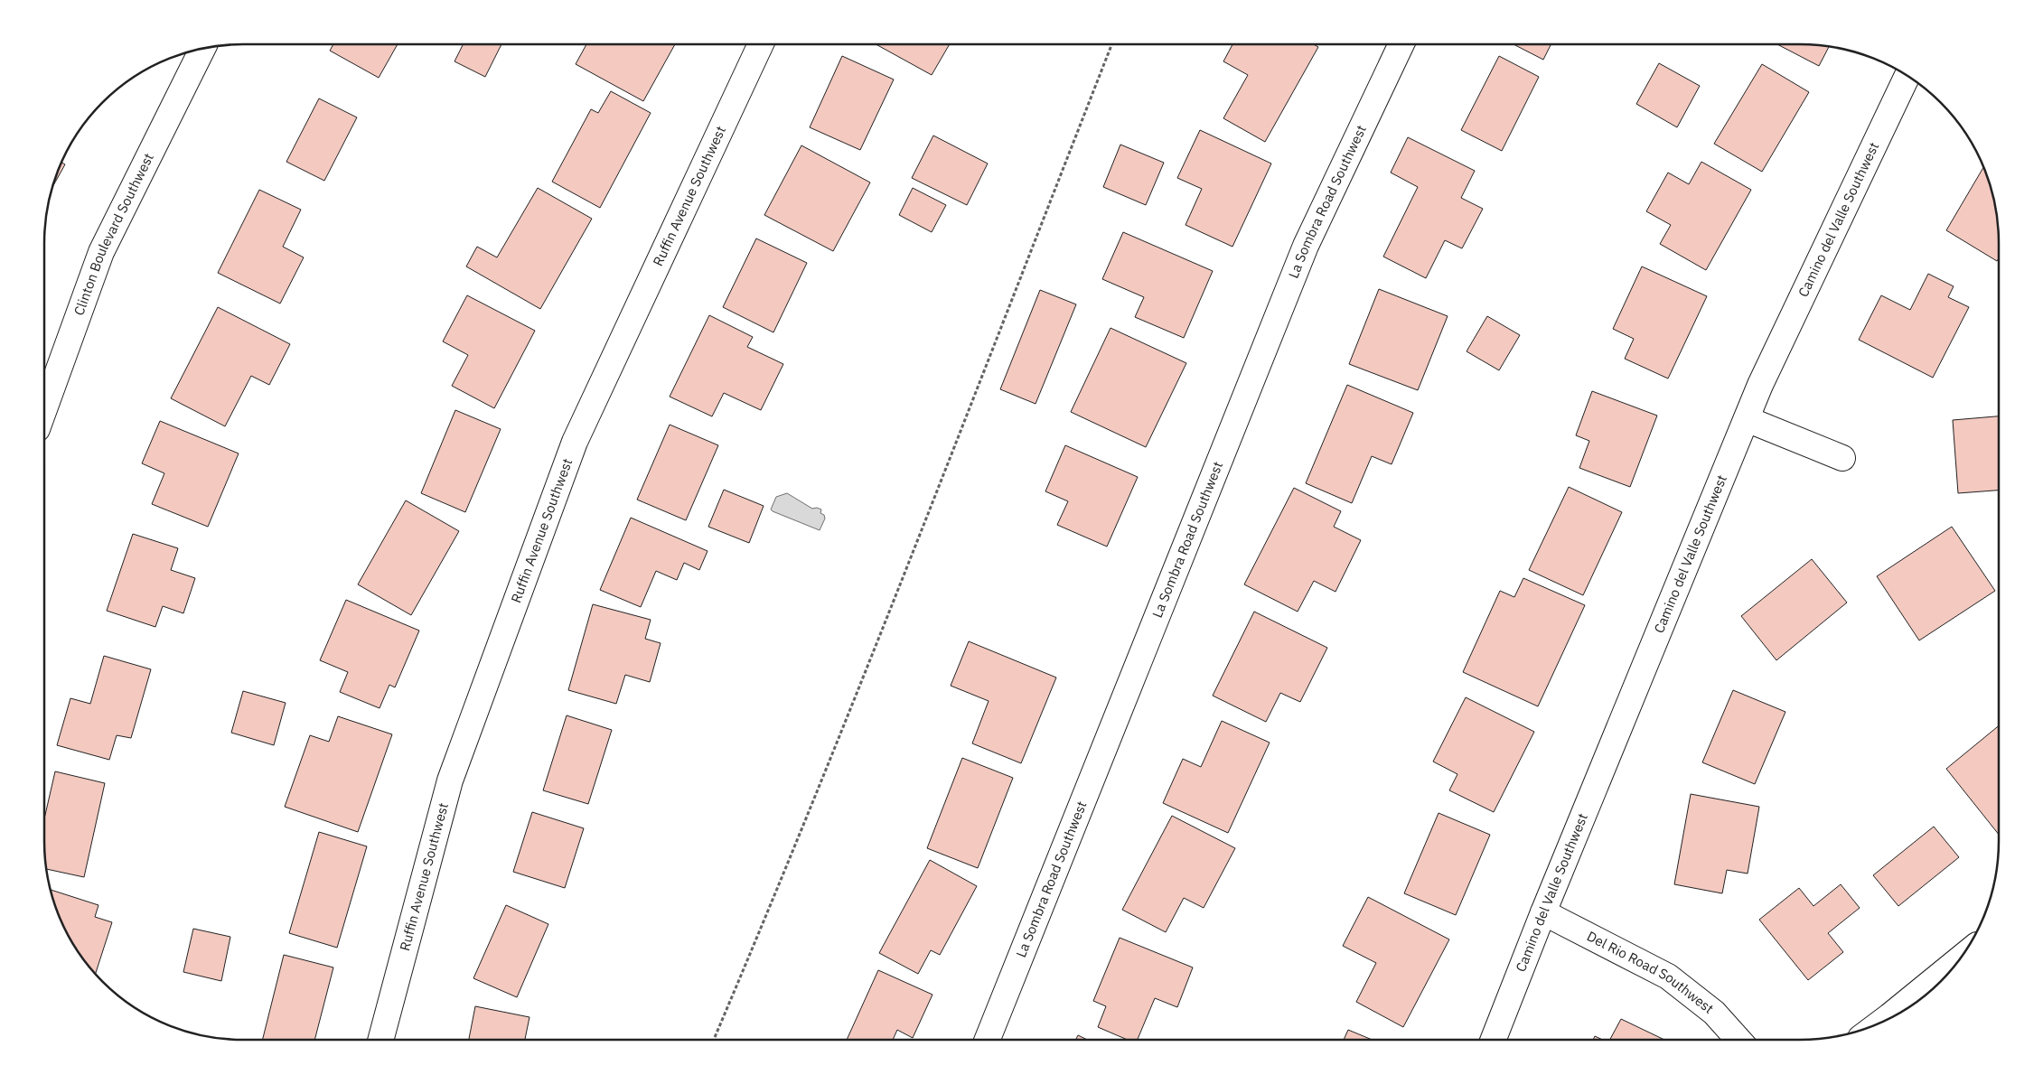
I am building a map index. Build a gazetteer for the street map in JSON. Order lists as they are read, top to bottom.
{
  "streets": {
    "street": [
      "Ruffin Avenue Southwest",
      "La Sombra Road Southwest",
      "Camino del Valle Southwest",
      "Clinton Boulevard Southwest",
      "Del Rio Road Southwest"
    ]
  },
  "crossings": [
    ["Camino del Valle Southwest", "Del Rio Road Southwest"]
  ]
}
